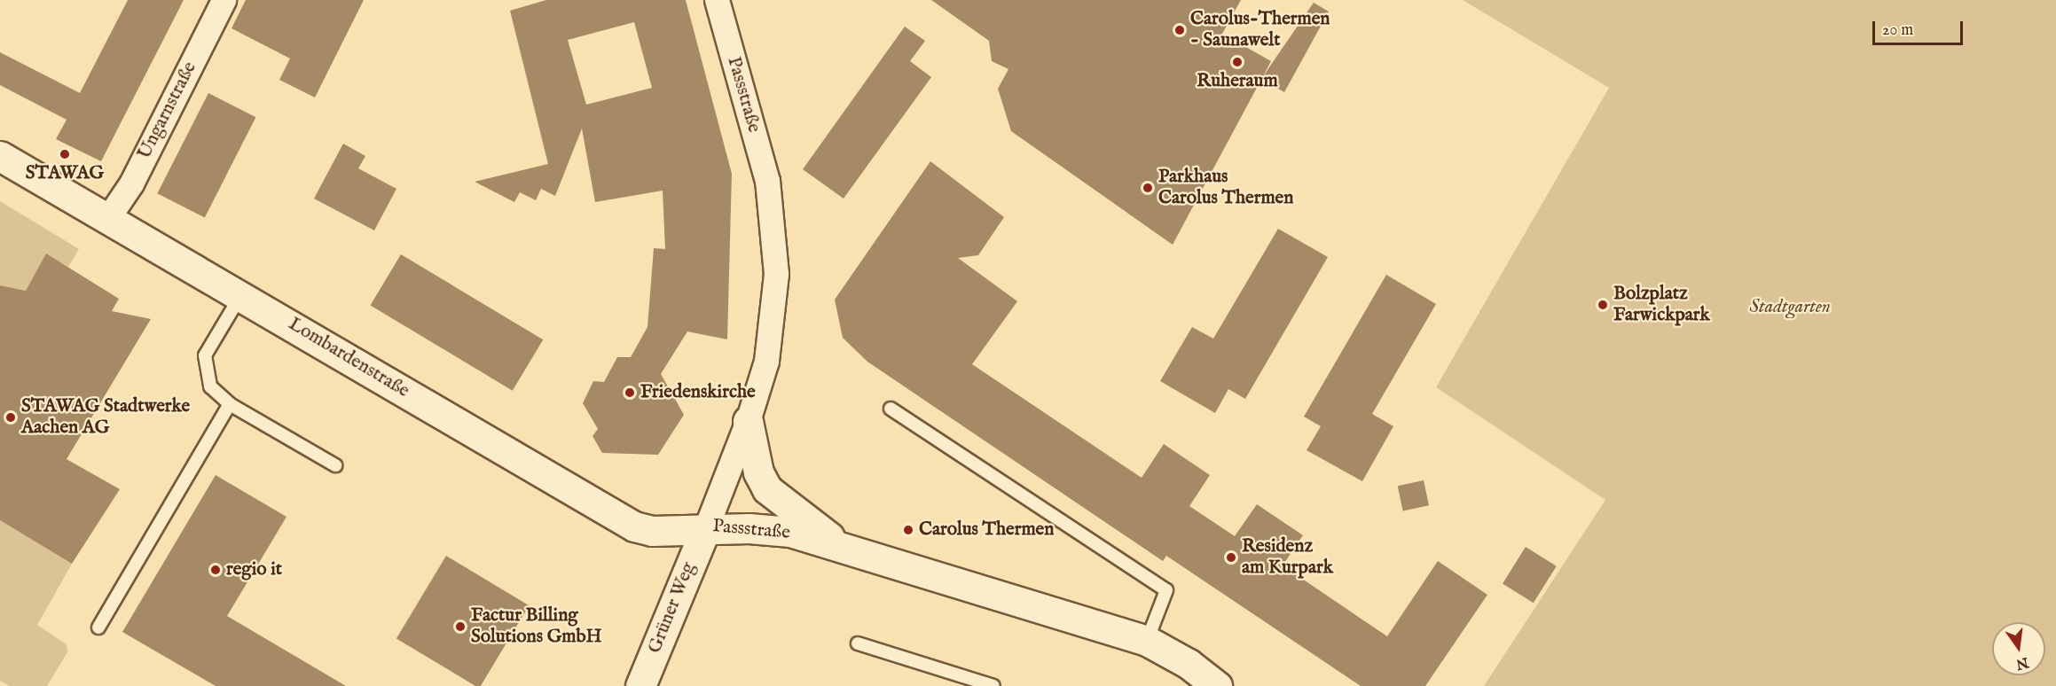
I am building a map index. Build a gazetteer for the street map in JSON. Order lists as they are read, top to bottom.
{
  "streets": {
    "street": [
      "Passstraße",
      "Ungarnstraße",
      "Lombardenstraße",
      "Grüner Weg"
    ]
  },
  "crossings": [
    ["Passstraße", "Lombardenstraße"],
    ["Passstraße", "Grüner Weg"],
    ["Ungarnstraße", "Lombardenstraße"],
    ["Lombardenstraße", "Grüner Weg"]
  ],
  "parks": ["Stadtgarten"],
  "places": [
    "Carolus-Thermen - Saunawelt",
    "Ruheraum",
    "STAWAG",
    "Parkhaus Carolus Thermen",
    "Bolzplatz Farwickpark",
    "Friedenskirche",
    "STAWAG Stadtwerke Aachen AG",
    "Carolus Thermen",
    "Residenz am Kurpark",
    "regio it",
    "Factur Billing Solutions GmbH"
  ],
  "scale_bar": "20 m",
  "north": "bottom"
}
